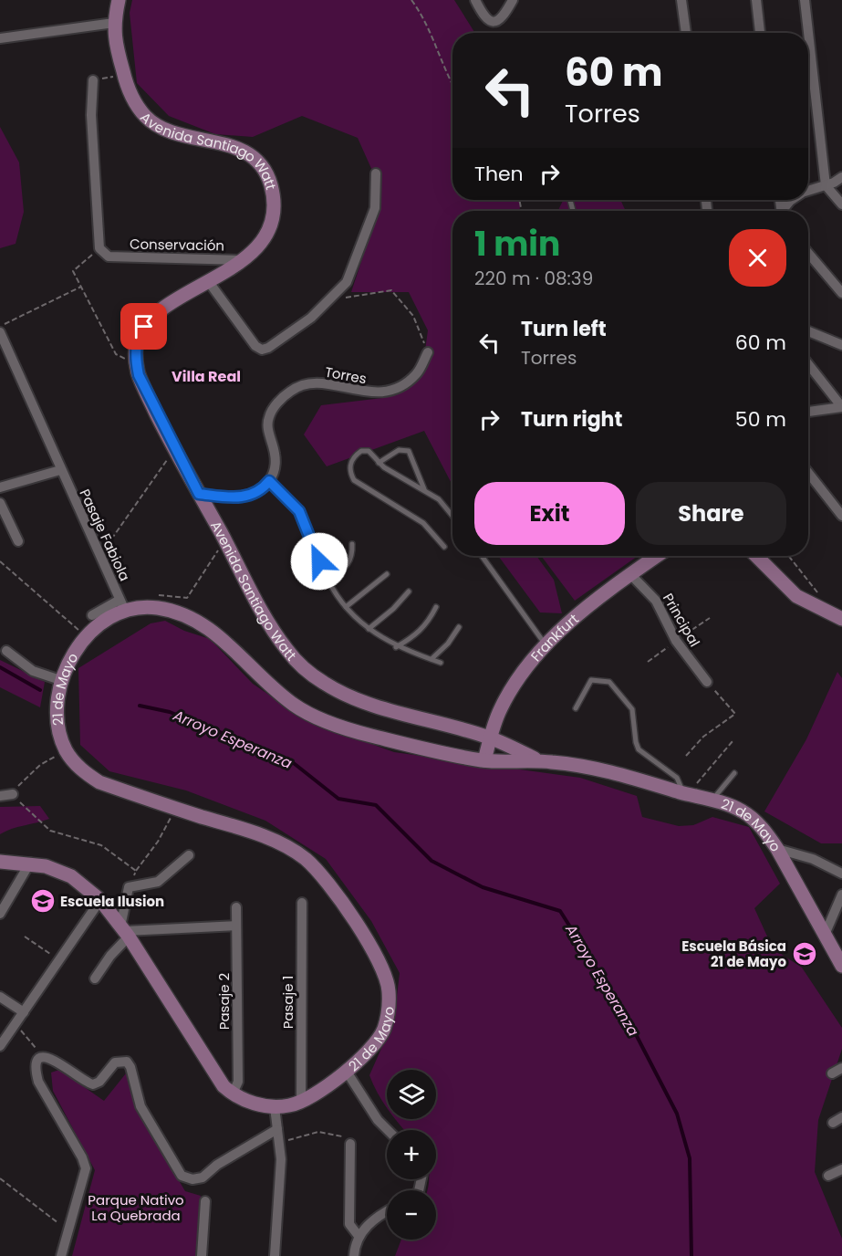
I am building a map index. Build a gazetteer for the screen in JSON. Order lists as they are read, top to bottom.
{
  "streets": {
    "street": [
      "Avenida Santiago Watt",
      "Conservación",
      "Torres",
      "Pasaje Fabiola",
      "Principal",
      "Frankfurt",
      "21 de Mayo",
      "Pasaje 2",
      "Pasaje 1"
    ]
  },
  "crossings": [
    ["Avenida Santiago Watt", "Conservación"],
    ["Avenida Santiago Watt", "Frankfurt"],
    ["Avenida Santiago Watt", "21 de Mayo"],
    ["Pasaje Fabiola", "21 de Mayo"],
    ["Principal", "Frankfurt"],
    ["Frankfurt", "21 de Mayo"],
    ["21 de Mayo", "Pasaje 2"],
    ["21 de Mayo", "Pasaje 1"]
  ],
  "districts": ["Villa Real"],
  "water": ["Arroyo Esperanza"],
  "parks": ["Parque Nativo La Quebrada"],
  "places": {
    "school or university": ["Escuela Ilusion", "Escuela Básica 21 de Mayo"]
  },
  "page": {
    "turn": ["60 m", "Torres"],
    "then": "Then",
    "heading": ["1 min", "220 m · 08:39"],
    "list": [
      {
        "name": "Turn left",
        "note": "Torres",
        "value": "60 m"
      },
      {
        "name": "Turn right",
        "value": "50 m"
      }
    ],
    "buttons": ["Exit", "Share"],
    "map_buttons": ["+", "−"]
  }
}
